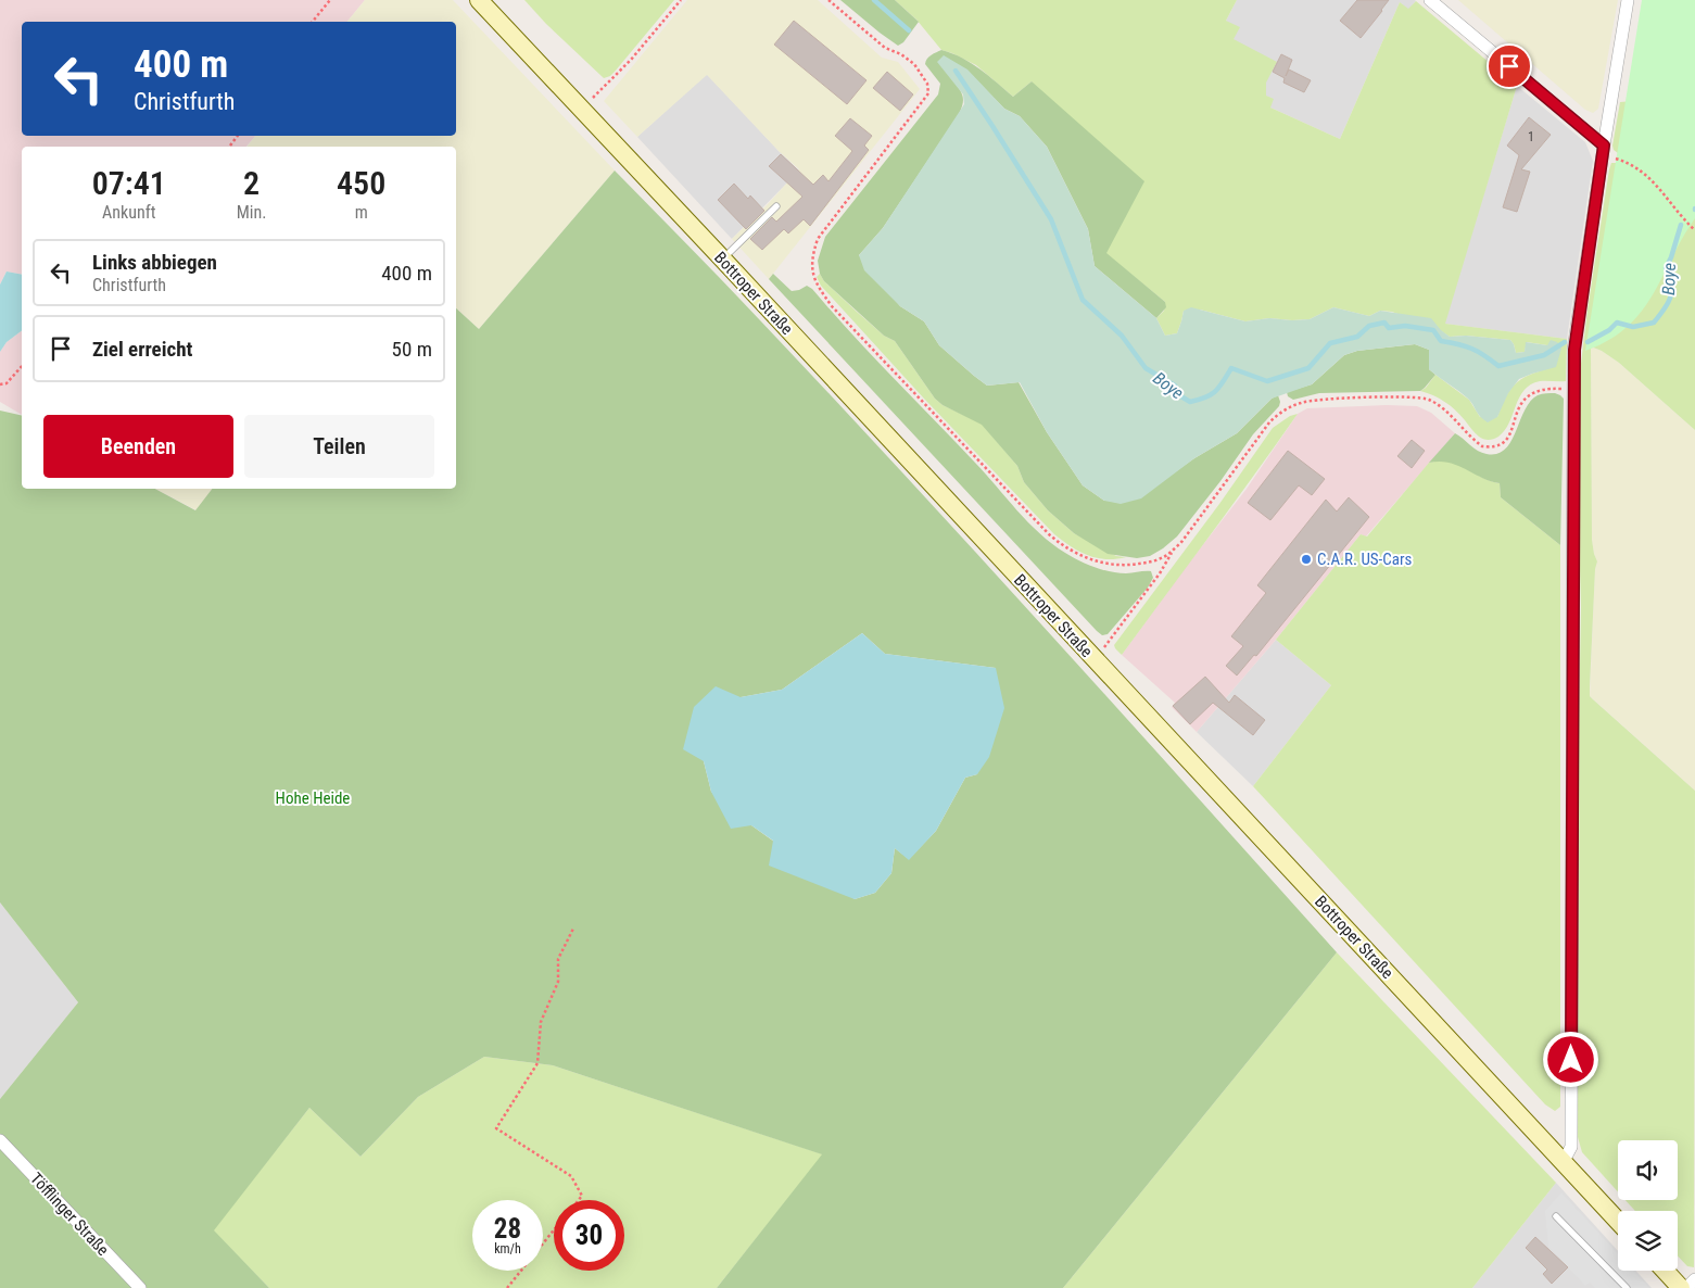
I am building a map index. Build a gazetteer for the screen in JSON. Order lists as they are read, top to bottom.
{
  "streets": {
    "main road": ["Bottroper Straße"],
    "street": ["Töfflinger Straße"]
  },
  "water": ["Boye"],
  "parks": ["Hohe Heide"],
  "places": ["C.A.R. US-Cars"],
  "house_numbers": ["1"],
  "page": {
    "turn": ["400 m", "Christfurth"],
    "eta": [
      "07:41",
      "Ankunft",
      "2",
      "Min.",
      "450",
      "m"
    ],
    "list": [
      {
        "name": "Links abbiegen",
        "note": "Christfurth",
        "value": "400 m"
      },
      {
        "name": "Ziel erreicht",
        "value": "50 m"
      }
    ],
    "buttons": ["Beenden", "Teilen"],
    "speed": "28 km/h",
    "limit": "30"
  }
}
